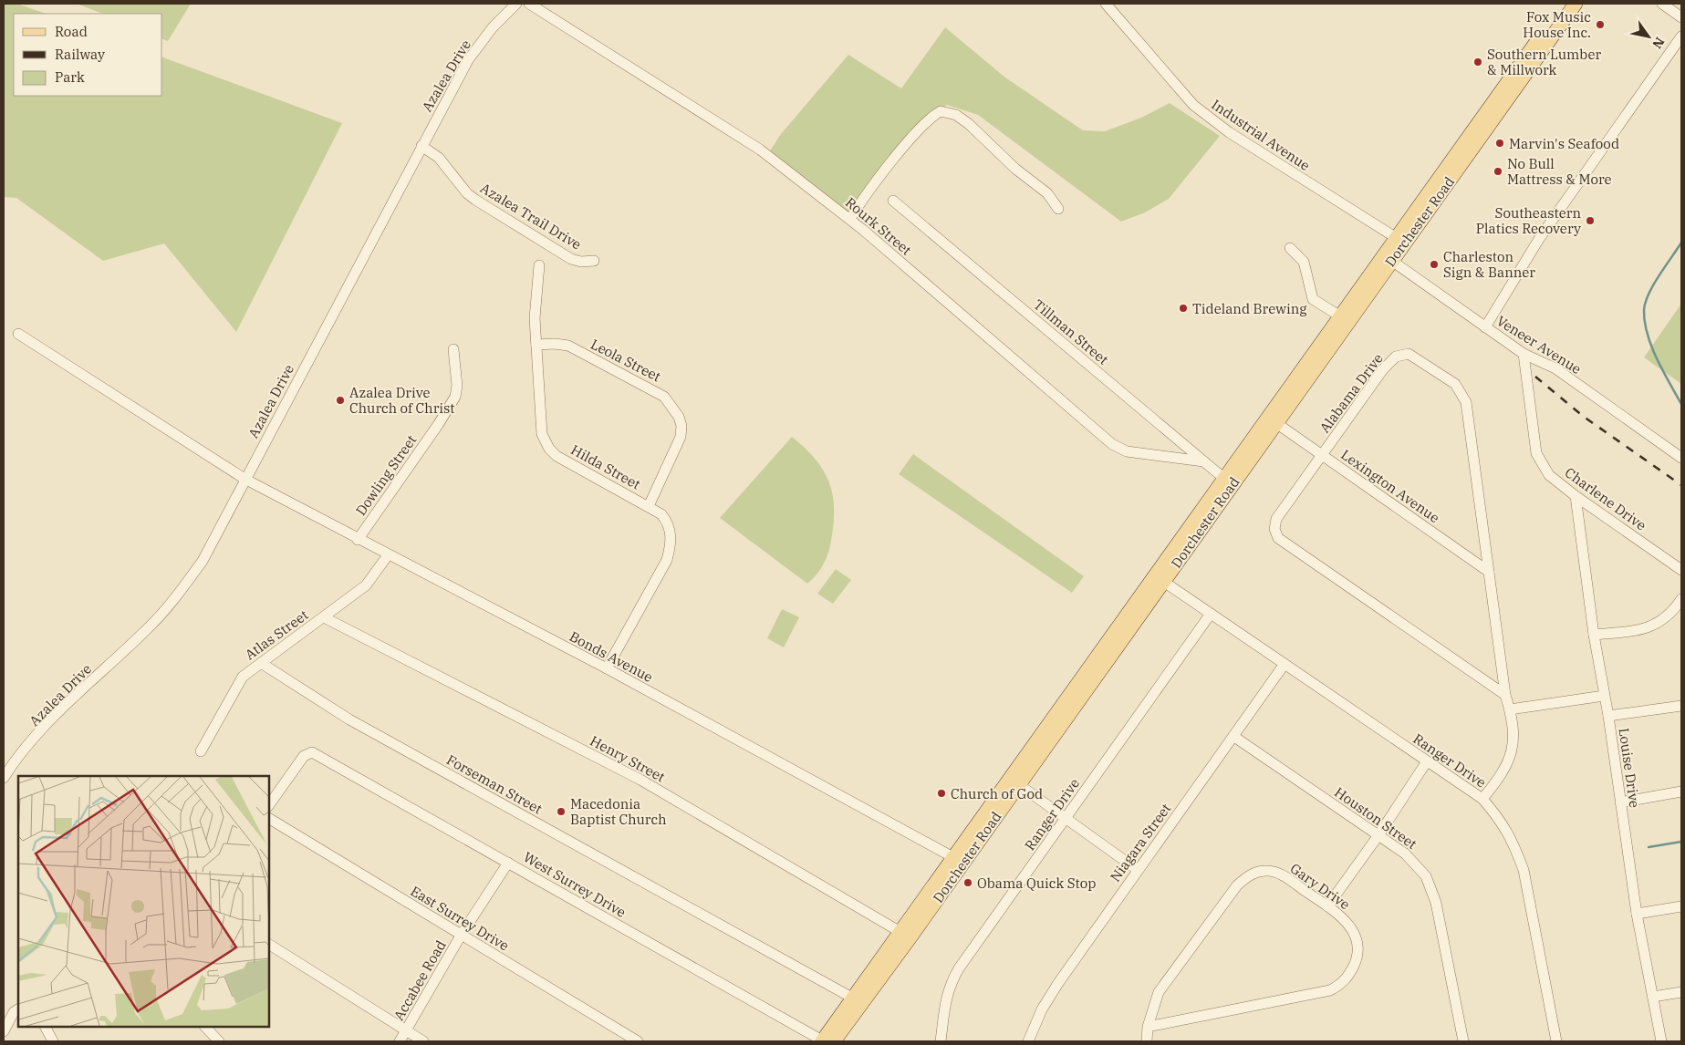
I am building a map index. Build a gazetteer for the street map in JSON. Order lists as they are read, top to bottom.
{
  "streets": {
    "main road": ["Dorchester Road"],
    "street": [
      "Azalea Drive",
      "Industrial Avenue",
      "Azalea Trail Drive",
      "Rourk Street",
      "Tillman Street",
      "Veneer Avenue",
      "Leola Street",
      "Alabama Drive",
      "Hilda Street",
      "Dowling Street",
      "Lexington Avenue",
      "Charlene Drive",
      "Atlas Street",
      "Bonds Avenue",
      "Henry Street",
      "Ranger Drive",
      "Louise Drive",
      "Forseman Street",
      "Houston Street",
      "Niagara Street",
      "West Surrey Drive",
      "Gary Drive",
      "East Surrey Drive",
      "Accabee Road"
    ]
  },
  "crossings": [
    ["Azalea Drive", "Azalea Trail Drive"],
    ["Azalea Drive", "Bonds Avenue"],
    ["Industrial Avenue", "Dorchester Road"],
    ["Dorchester Road", "Tillman Street"],
    ["Dorchester Road", "Veneer Avenue"],
    ["Dorchester Road", "Lexington Avenue"],
    ["Dorchester Road", "Bonds Avenue"],
    ["Dorchester Road", "Henry Street"],
    ["Dorchester Road", "Ranger Drive"],
    ["Dorchester Road", "Forseman Street"],
    ["Dorchester Road", "West Surrey Drive"],
    ["Rourk Street", "Tillman Street"],
    ["Veneer Avenue", "Charlene Drive"],
    ["Leola Street", "Hilda Street"],
    ["Alabama Drive", "Lexington Avenue"],
    ["Alabama Drive", "Ranger Drive"],
    ["Hilda Street", "Bonds Avenue"],
    ["Dowling Street", "Bonds Avenue"],
    ["Charlene Drive", "Louise Drive"],
    ["Atlas Street", "Bonds Avenue"],
    ["Atlas Street", "Henry Street"],
    ["Atlas Street", "Forseman Street"],
    ["Ranger Drive", "Niagara Street"],
    ["Houston Street", "Niagara Street"],
    ["West Surrey Drive", "Accabee Road"],
    ["East Surrey Drive", "Accabee Road"]
  ],
  "places": [
    "Fox Music House Inc.",
    "Southern Lumber & Millwork",
    "Marvin's Seafood",
    "No Bull Mattress & More",
    "Southeastern Platics Recovery",
    "Charleston Sign & Banner",
    "Tideland Brewing",
    "Azalea Drive Church of Christ",
    "Church of God",
    "Macedonia Baptist Church",
    "Obama Quick Stop"
  ],
  "legend": ["Road", "Railway", "Park"],
  "north": "bottom right"
}
